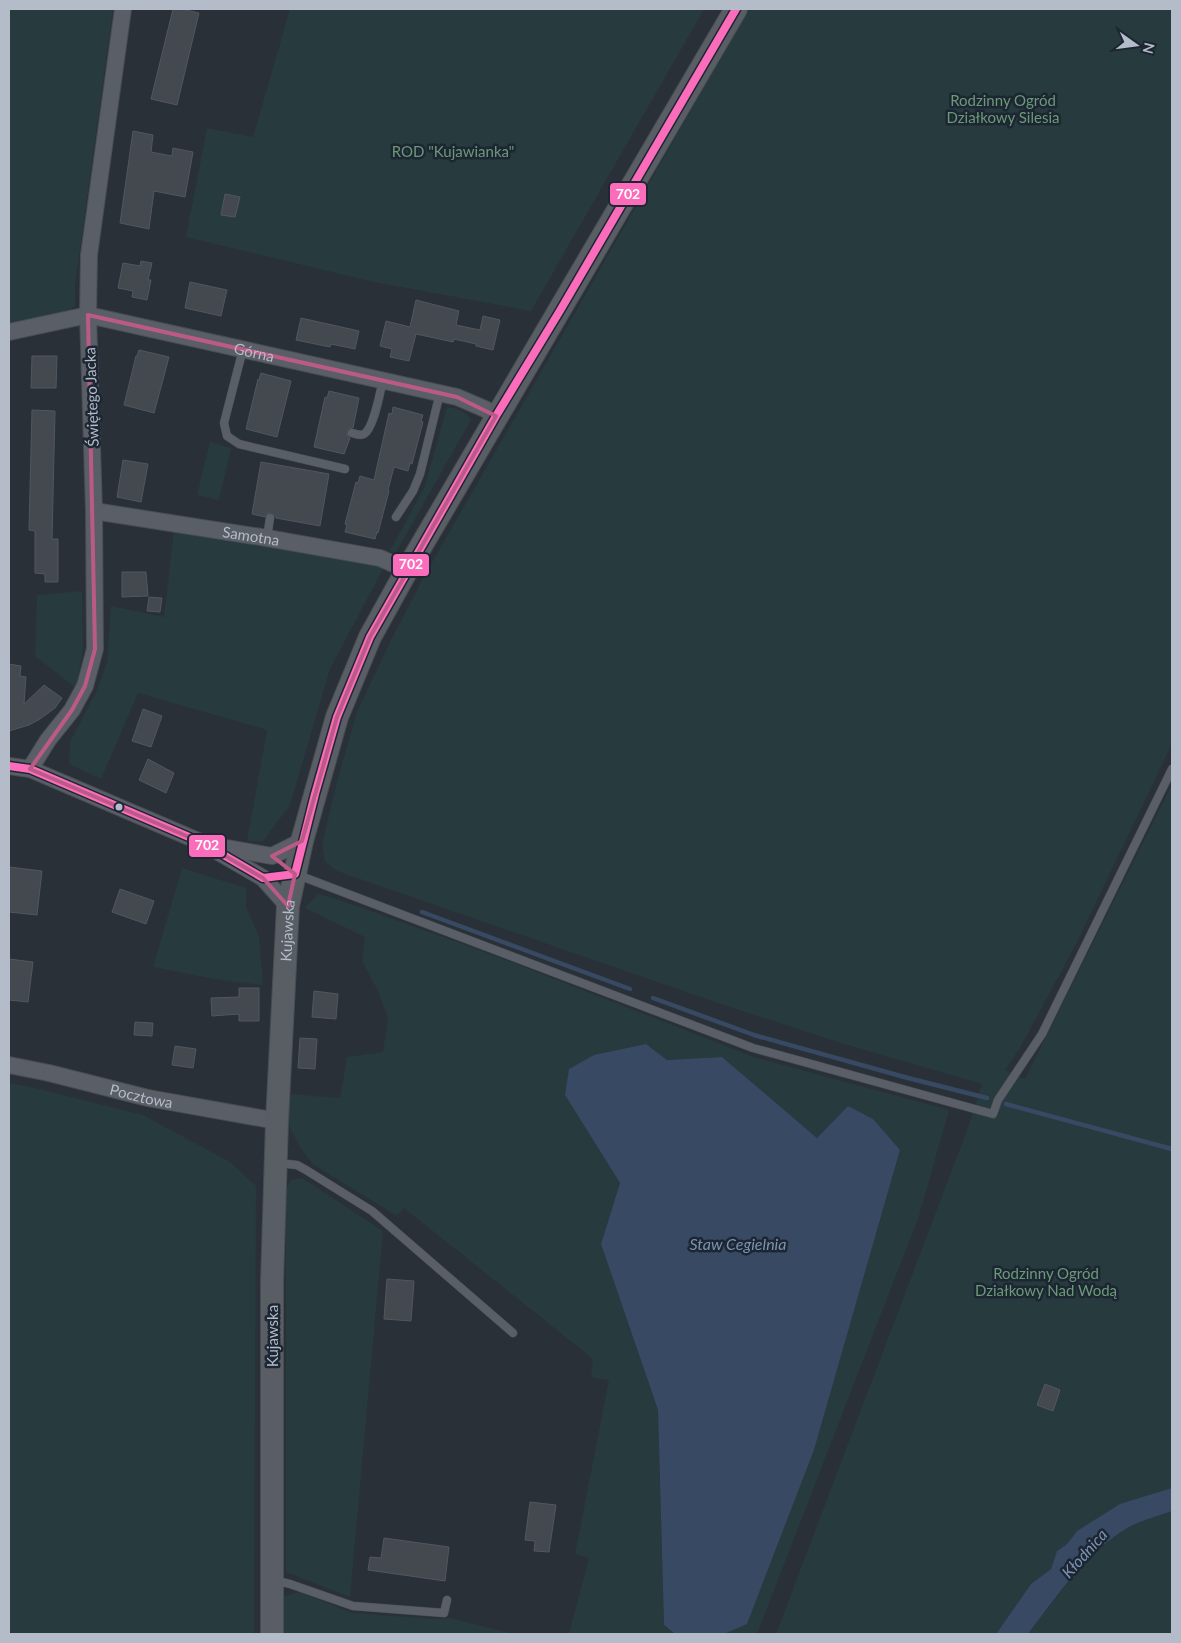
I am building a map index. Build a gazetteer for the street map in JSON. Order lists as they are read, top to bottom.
{
  "streets": {
    "street": [
      "Górna",
      "Świętego Jacka",
      "Samotna",
      "Kujawska",
      "Pocztowa"
    ]
  },
  "crossings": [
    ["Górna", "Świętego Jacka"],
    ["Górna", "Kujawska"],
    ["Świętego Jacka", "Samotna"],
    ["Samotna", "Kujawska"],
    ["Kujawska", "Pocztowa"]
  ],
  "water": ["Staw Cegielnia", "Kłodnica"],
  "parks": ["Rodzinny Ogród Działkowy Silesia", "ROD \"Kujawianka\"", "Rodzinny Ogród Działkowy Nad Wodą"],
  "lines": ["transit line 702"],
  "north": "right"
}
